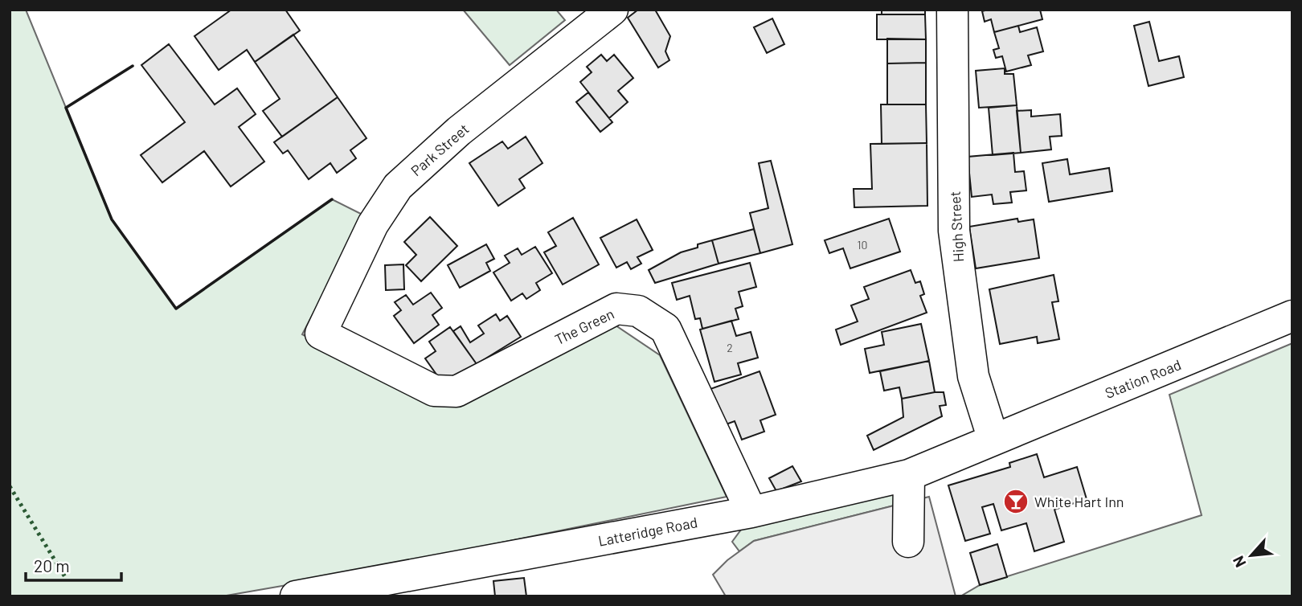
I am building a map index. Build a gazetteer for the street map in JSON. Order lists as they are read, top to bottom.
{
  "streets": {
    "street": [
      "Park Street",
      "High Street",
      "The Green",
      "Station Road",
      "Latteridge Road"
    ]
  },
  "crossings": [
    ["Park Street", "The Green"],
    ["High Street", "Station Road"],
    ["High Street", "Latteridge Road"],
    ["The Green", "Latteridge Road"],
    ["Station Road", "Latteridge Road"]
  ],
  "places": {
    "bar": ["White Hart Inn"]
  },
  "house_numbers": ["10", "2"],
  "scale_bar": "20 m",
  "north": "bottom left"
}
